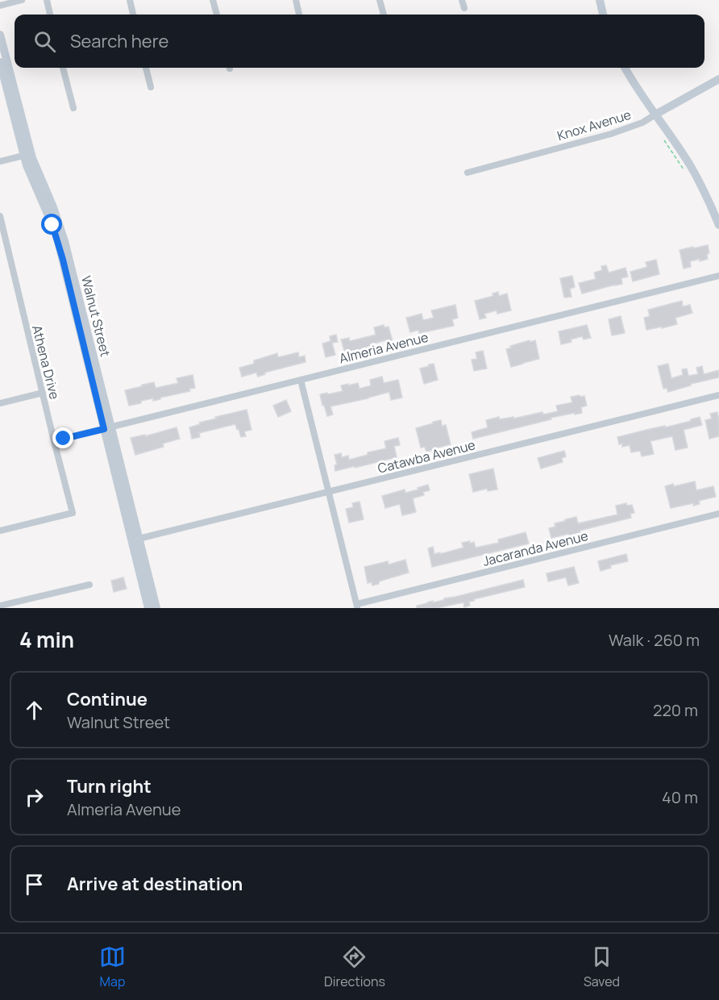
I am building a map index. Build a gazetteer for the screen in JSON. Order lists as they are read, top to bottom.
{
  "streets": {
    "street": [
      "Knox Avenue",
      "Walnut Street",
      "Almeria Avenue",
      "Athena Drive",
      "Catawba Avenue",
      "Jacaranda Avenue"
    ]
  },
  "crossings": [
    ["Walnut Street", "Almeria Avenue"],
    ["Walnut Street", "Catawba Avenue"],
    ["Almeria Avenue", "Athena Drive"]
  ],
  "page": {
    "search": "Search here",
    "heading": ["4 min", "Walk · 260 m"],
    "list": [
      ["Continue", "Walnut Street", "220 m"],
      ["Turn right", "Almeria Avenue", "40 m"],
      "Arrive at destination"
    ],
    "nav": ["Map", "Directions", "Saved"]
  }
}
